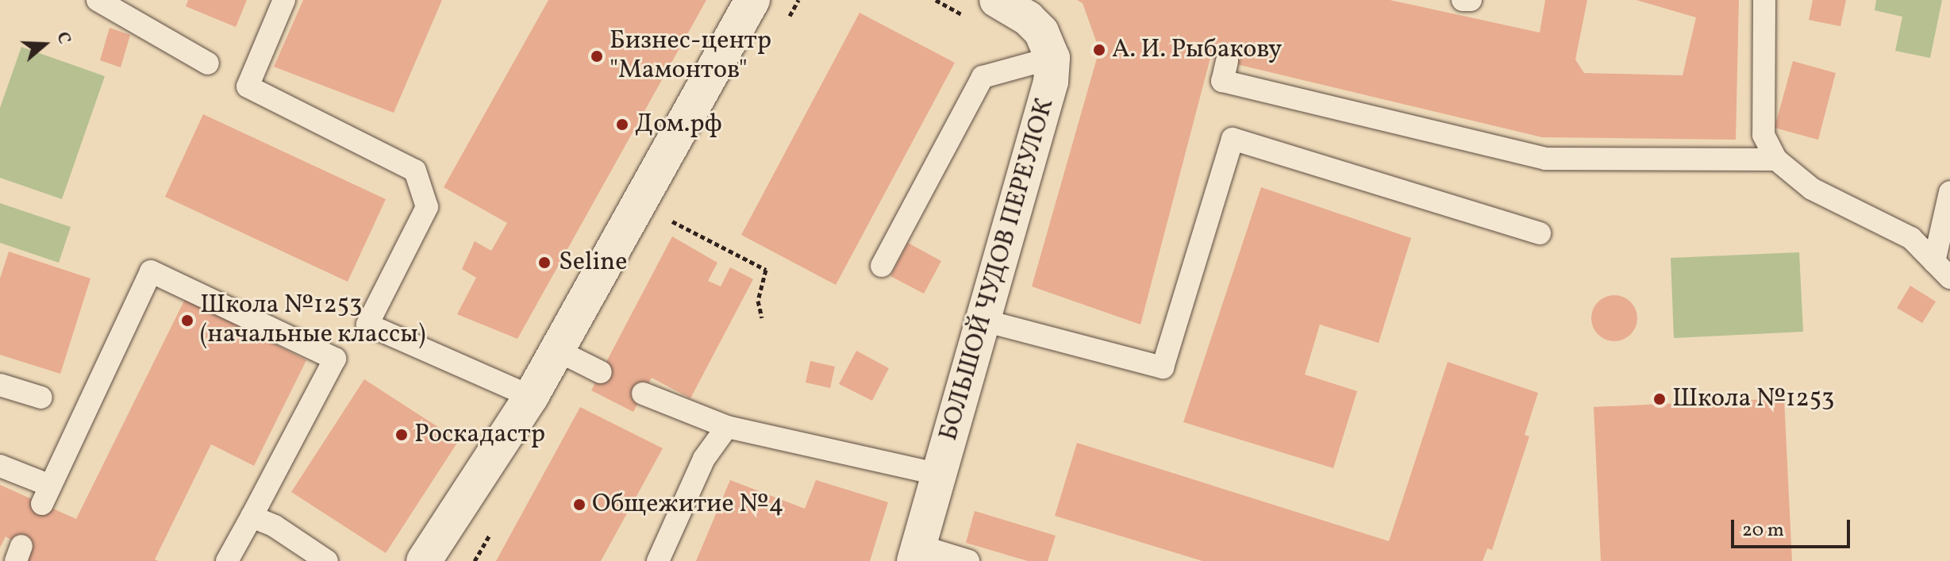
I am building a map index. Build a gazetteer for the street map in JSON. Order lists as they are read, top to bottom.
{
  "streets": {
    "street": ["БОЛЬШОЙ ЧУДОВ ПЕРЕУЛОК"]
  },
  "places": [
    "А. И. Рыбакову",
    "Бизнес-центр \"Мамонтов\"",
    "Дом.рф",
    "Seline",
    "Школа №1253 (начальные классы)",
    "Школа №1253",
    "Роскадастр",
    "Общежитие №4"
  ],
  "scale_bar": "20 m",
  "north": "right"
}
